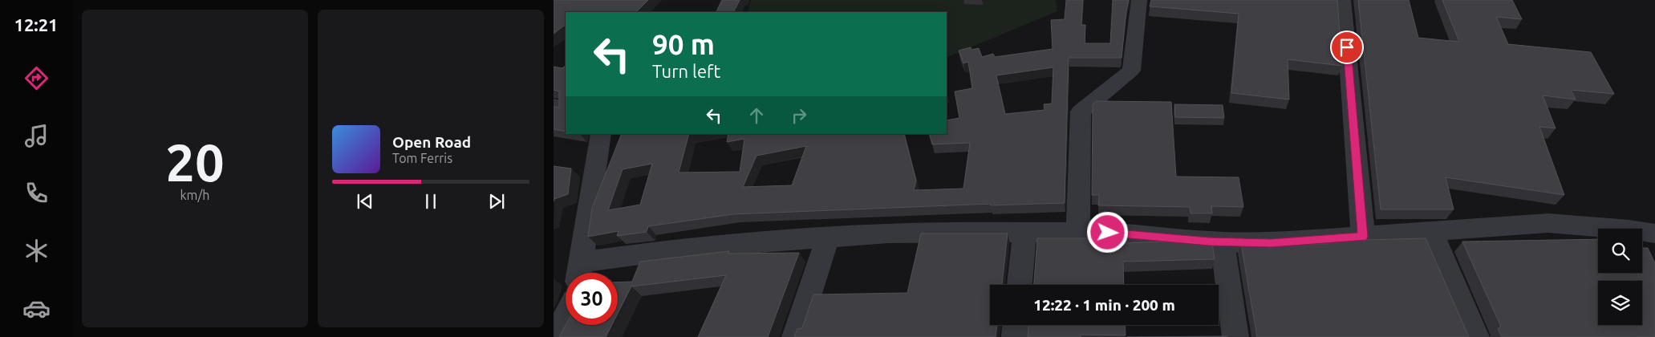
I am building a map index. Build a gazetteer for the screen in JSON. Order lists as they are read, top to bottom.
{
  "page": {
    "tabs": "12:21",
    "tile": ["20", "km/h"],
    "turn": ["90 m", "Turn left"],
    "song": ["Open Road", "Tom Ferris"],
    "limit": "30",
    "trip": "12:22 · 1 min · 200 m"
  }
}
